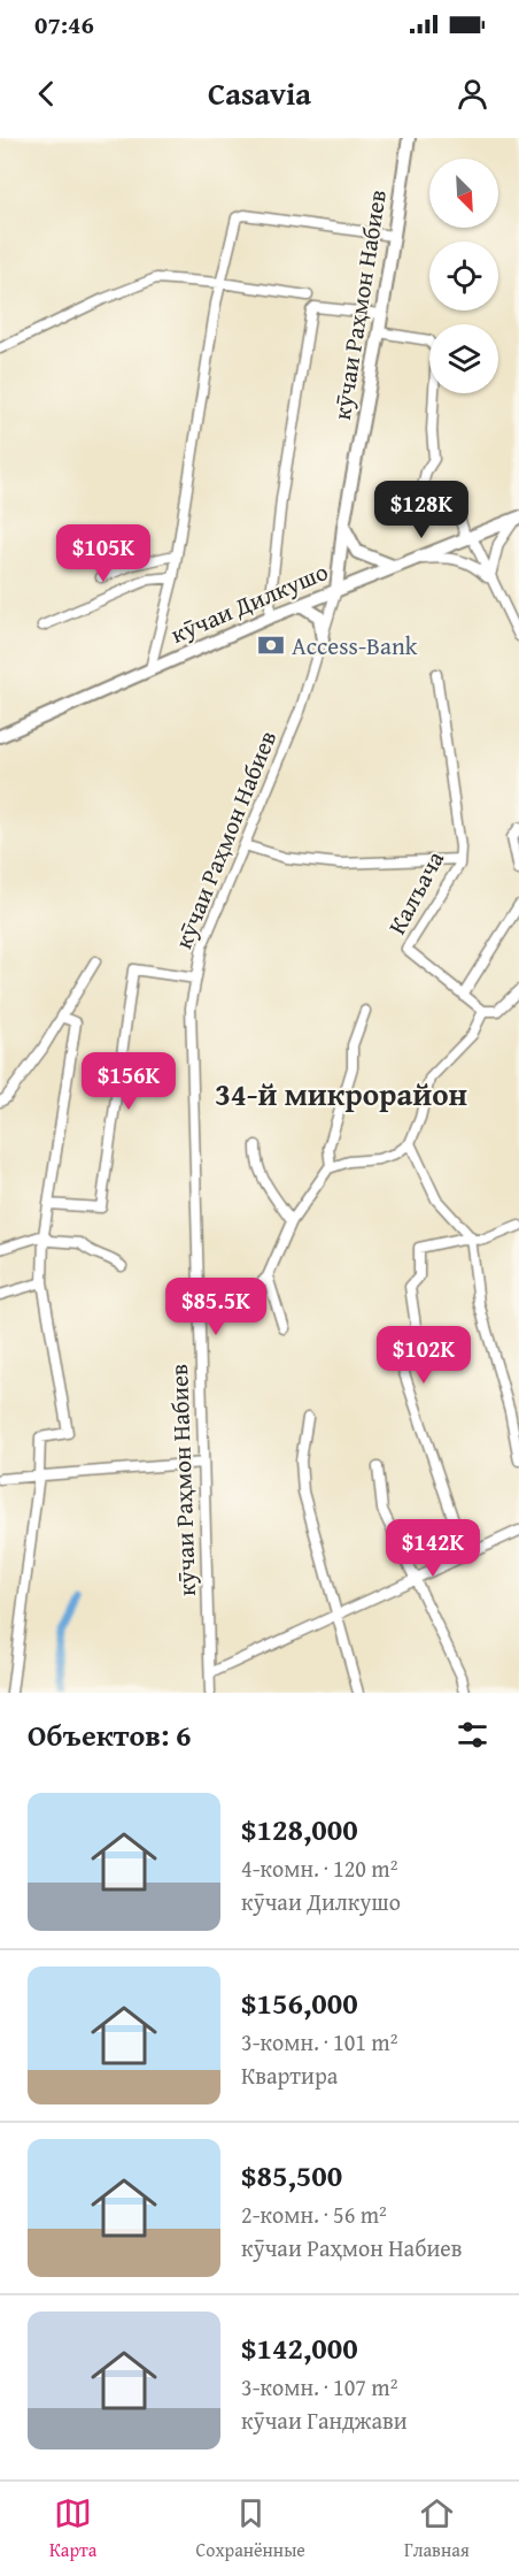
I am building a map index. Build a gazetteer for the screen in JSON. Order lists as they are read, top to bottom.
{
  "streets": {
    "main road": ["кӯчаи Раҳмон Набиев", "кӯчаи Дилкушо"],
    "street": ["Калъача"]
  },
  "crossings": [
    ["кӯчаи Раҳмон Набиев", "кӯчаи Дилкушо"]
  ],
  "districts": ["34-й микрорайон"],
  "places": {
    "bank": ["Access-Bank"]
  },
  "north": "bottom right",
  "page": {
    "status": "07:46",
    "header": "Casavia",
    "price": [
      "$128K",
      "$105K",
      "$156K",
      "$85.5K",
      "$102K",
      "$142K"
    ],
    "heading": "Объектов: 6",
    "list": [
      {
        "name": "$128,000",
        "note": "4-комн. · 120 m² · кӯчаи Дилкушо"
      },
      {
        "name": "$156,000",
        "note": "3-комн. · 101 m² · Квартира"
      },
      {
        "name": "$85,500",
        "note": "2-комн. · 56 m² · кӯчаи Раҳмон Набиев"
      },
      {
        "name": "$142,000",
        "note": "3-комн. · 107 m² · кӯчаи Ганджави"
      }
    ],
    "tabs": ["Карта", "Сохранённые", "Главная"]
  }
}
